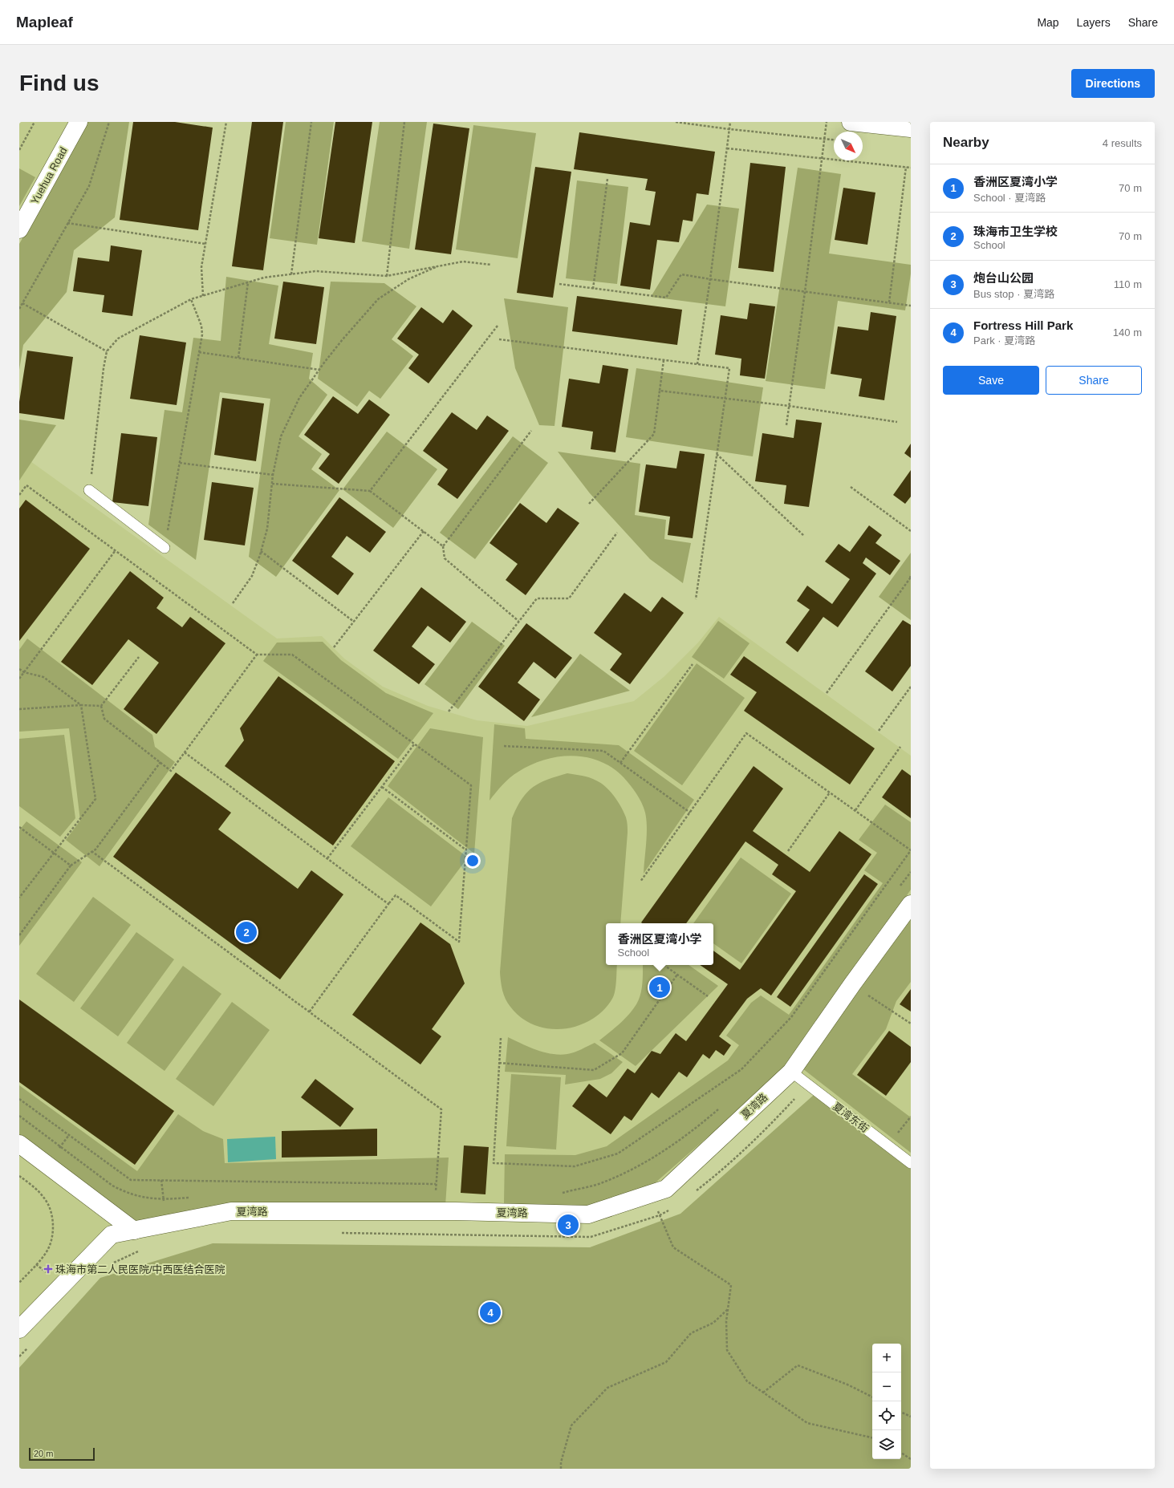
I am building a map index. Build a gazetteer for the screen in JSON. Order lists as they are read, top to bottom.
{
  "streets": {
    "street": ["Yuehua Road", "夏湾路"],
    "lane": ["夏湾东街"]
  },
  "crossings": [
    ["夏湾路", "夏湾东街"]
  ],
  "places": {
    "health": ["珠海市第二人民医院/中西医结合医院"]
  },
  "scale_bar": "20 m",
  "north": "bottom right",
  "page": {
    "header": "Mapleaf",
    "nav": ["Map", "Layers", "Share"],
    "buttons": [
      "Directions",
      ["Save", "Share"]
    ],
    "title": "Find us",
    "heading": ["Nearby", "4 results"],
    "list": [
      {
        "mark": "1",
        "name": "香洲区夏湾小学",
        "note": "School · 夏湾路",
        "value": "70 m"
      },
      {
        "mark": "2",
        "name": "珠海市卫生学校",
        "note": "School",
        "value": "70 m"
      },
      {
        "mark": "3",
        "name": "炮台山公园",
        "note": "Bus stop · 夏湾路",
        "value": "110 m"
      },
      {
        "mark": "4",
        "name": "Fortress Hill Park",
        "note": "Park · 夏湾路",
        "value": "140 m"
      }
    ],
    "pins": [
      "2",
      "1",
      "3",
      "4"
    ],
    "popup": ["香洲区夏湾小学", "School"],
    "map_buttons": ["+", "−"],
    "scale": "20 m"
  }
}
